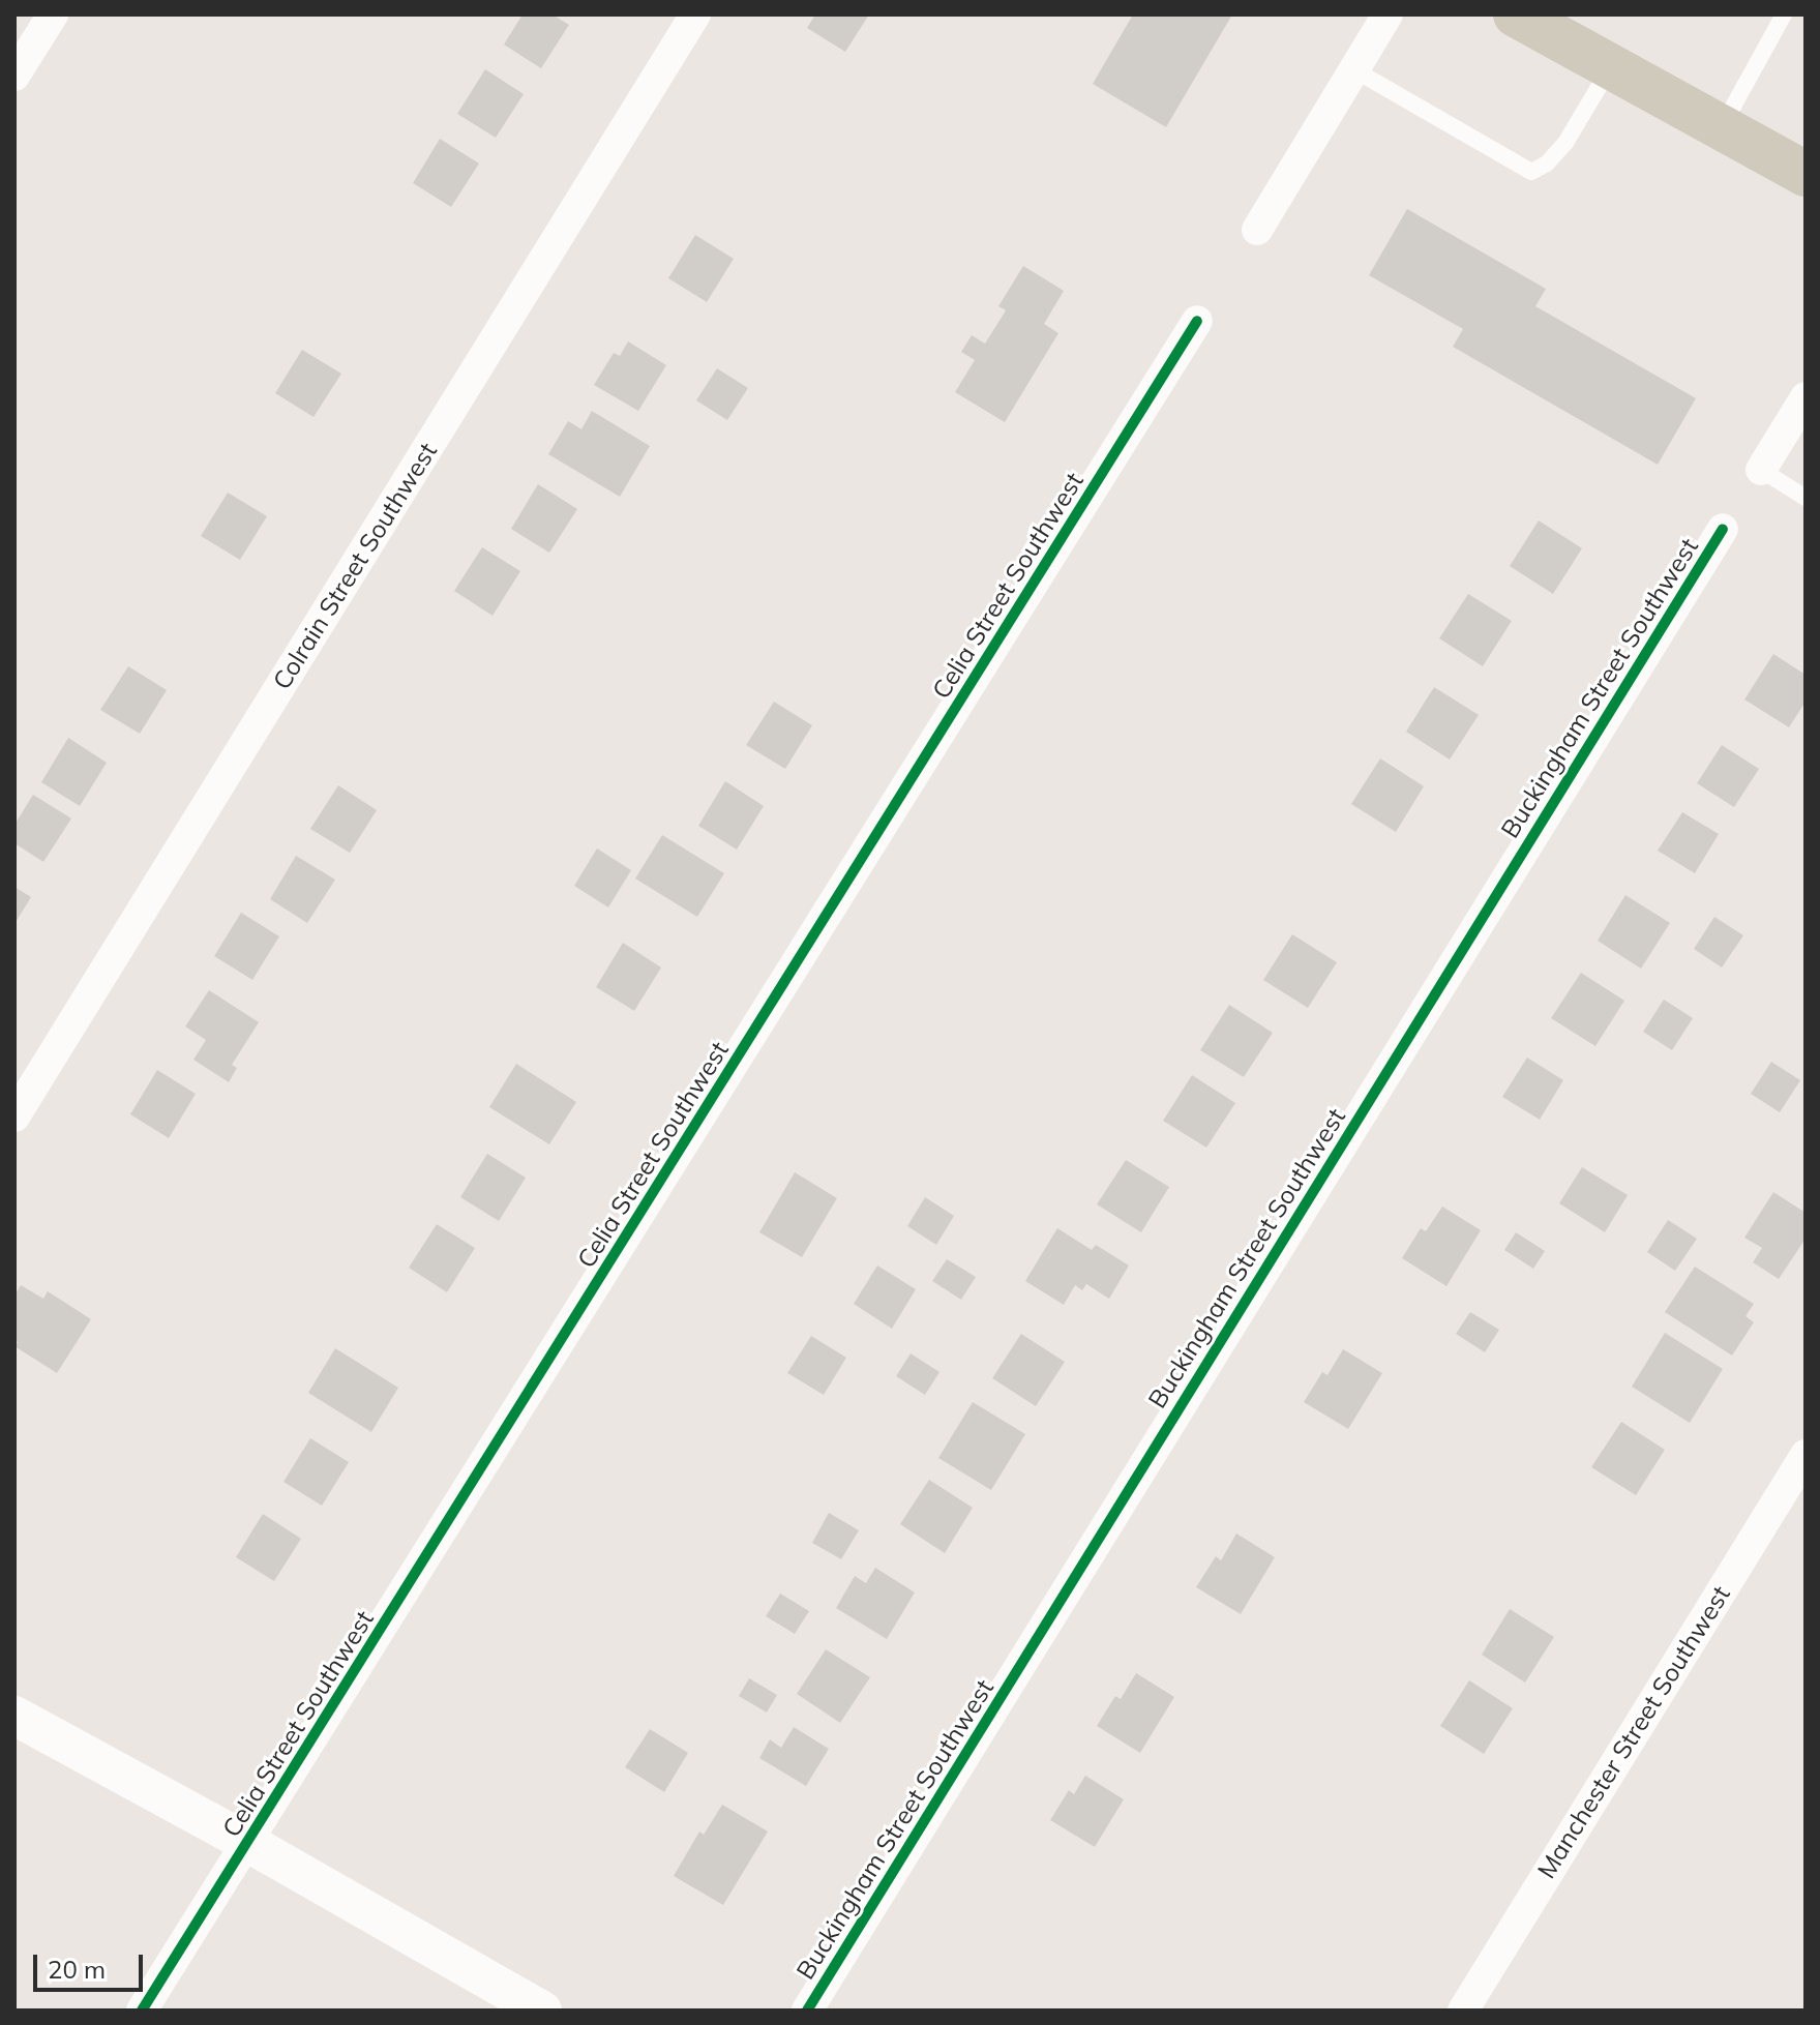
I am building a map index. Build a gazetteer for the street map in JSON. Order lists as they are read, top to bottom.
{
  "streets": {
    "street": [
      "Colrain Street Southwest",
      "Celia Street Southwest",
      "Buckingham Street Southwest",
      "Manchester Street Southwest"
    ]
  },
  "scale_bar": "20 m"
}
